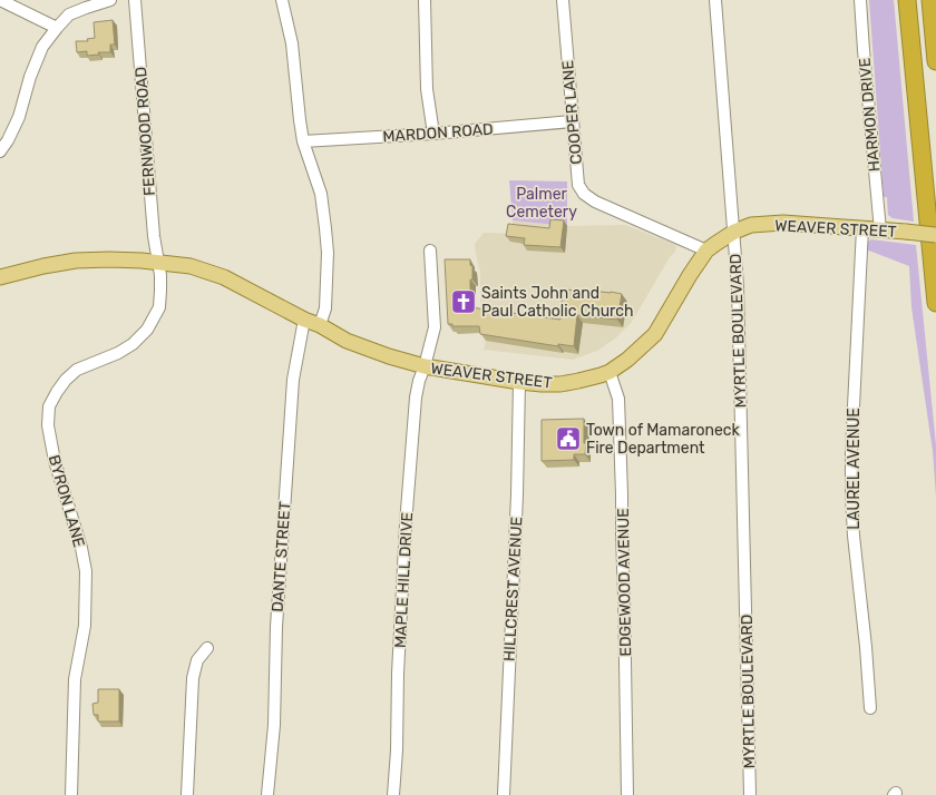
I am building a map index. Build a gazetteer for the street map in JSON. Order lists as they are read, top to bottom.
{
  "streets": {
    "main road": ["WEAVER STREET"],
    "street": [
      "COOPER LANE",
      "HARMON DRIVE",
      "FERNWOOD ROAD",
      "MARDON ROAD",
      "MYRTLE BOULEVARD",
      "LAUREL AVENUE",
      "BYRON LANE",
      "DANTE STREET",
      "MAPLE HILL DRIVE",
      "EDGEWOOD AVENUE",
      "HILLCREST AVENUE"
    ]
  },
  "crossings": [
    ["COOPER LANE", "MARDON ROAD"],
    ["COOPER LANE", "WEAVER STREET"],
    ["HARMON DRIVE", "WEAVER STREET"],
    ["FERNWOOD ROAD", "WEAVER STREET"],
    ["FERNWOOD ROAD", "BYRON LANE"],
    ["WEAVER STREET", "MYRTLE BOULEVARD"],
    ["WEAVER STREET", "LAUREL AVENUE"],
    ["WEAVER STREET", "BYRON LANE"],
    ["WEAVER STREET", "DANTE STREET"],
    ["WEAVER STREET", "MAPLE HILL DRIVE"],
    ["WEAVER STREET", "EDGEWOOD AVENUE"],
    ["WEAVER STREET", "HILLCREST AVENUE"]
  ],
  "parks": ["Palmer Cemetery"],
  "places": {
    "church": ["Saints John and Paul Catholic Church"],
    "public building": ["Town of Mamaroneck Fire Department"]
  }
}
